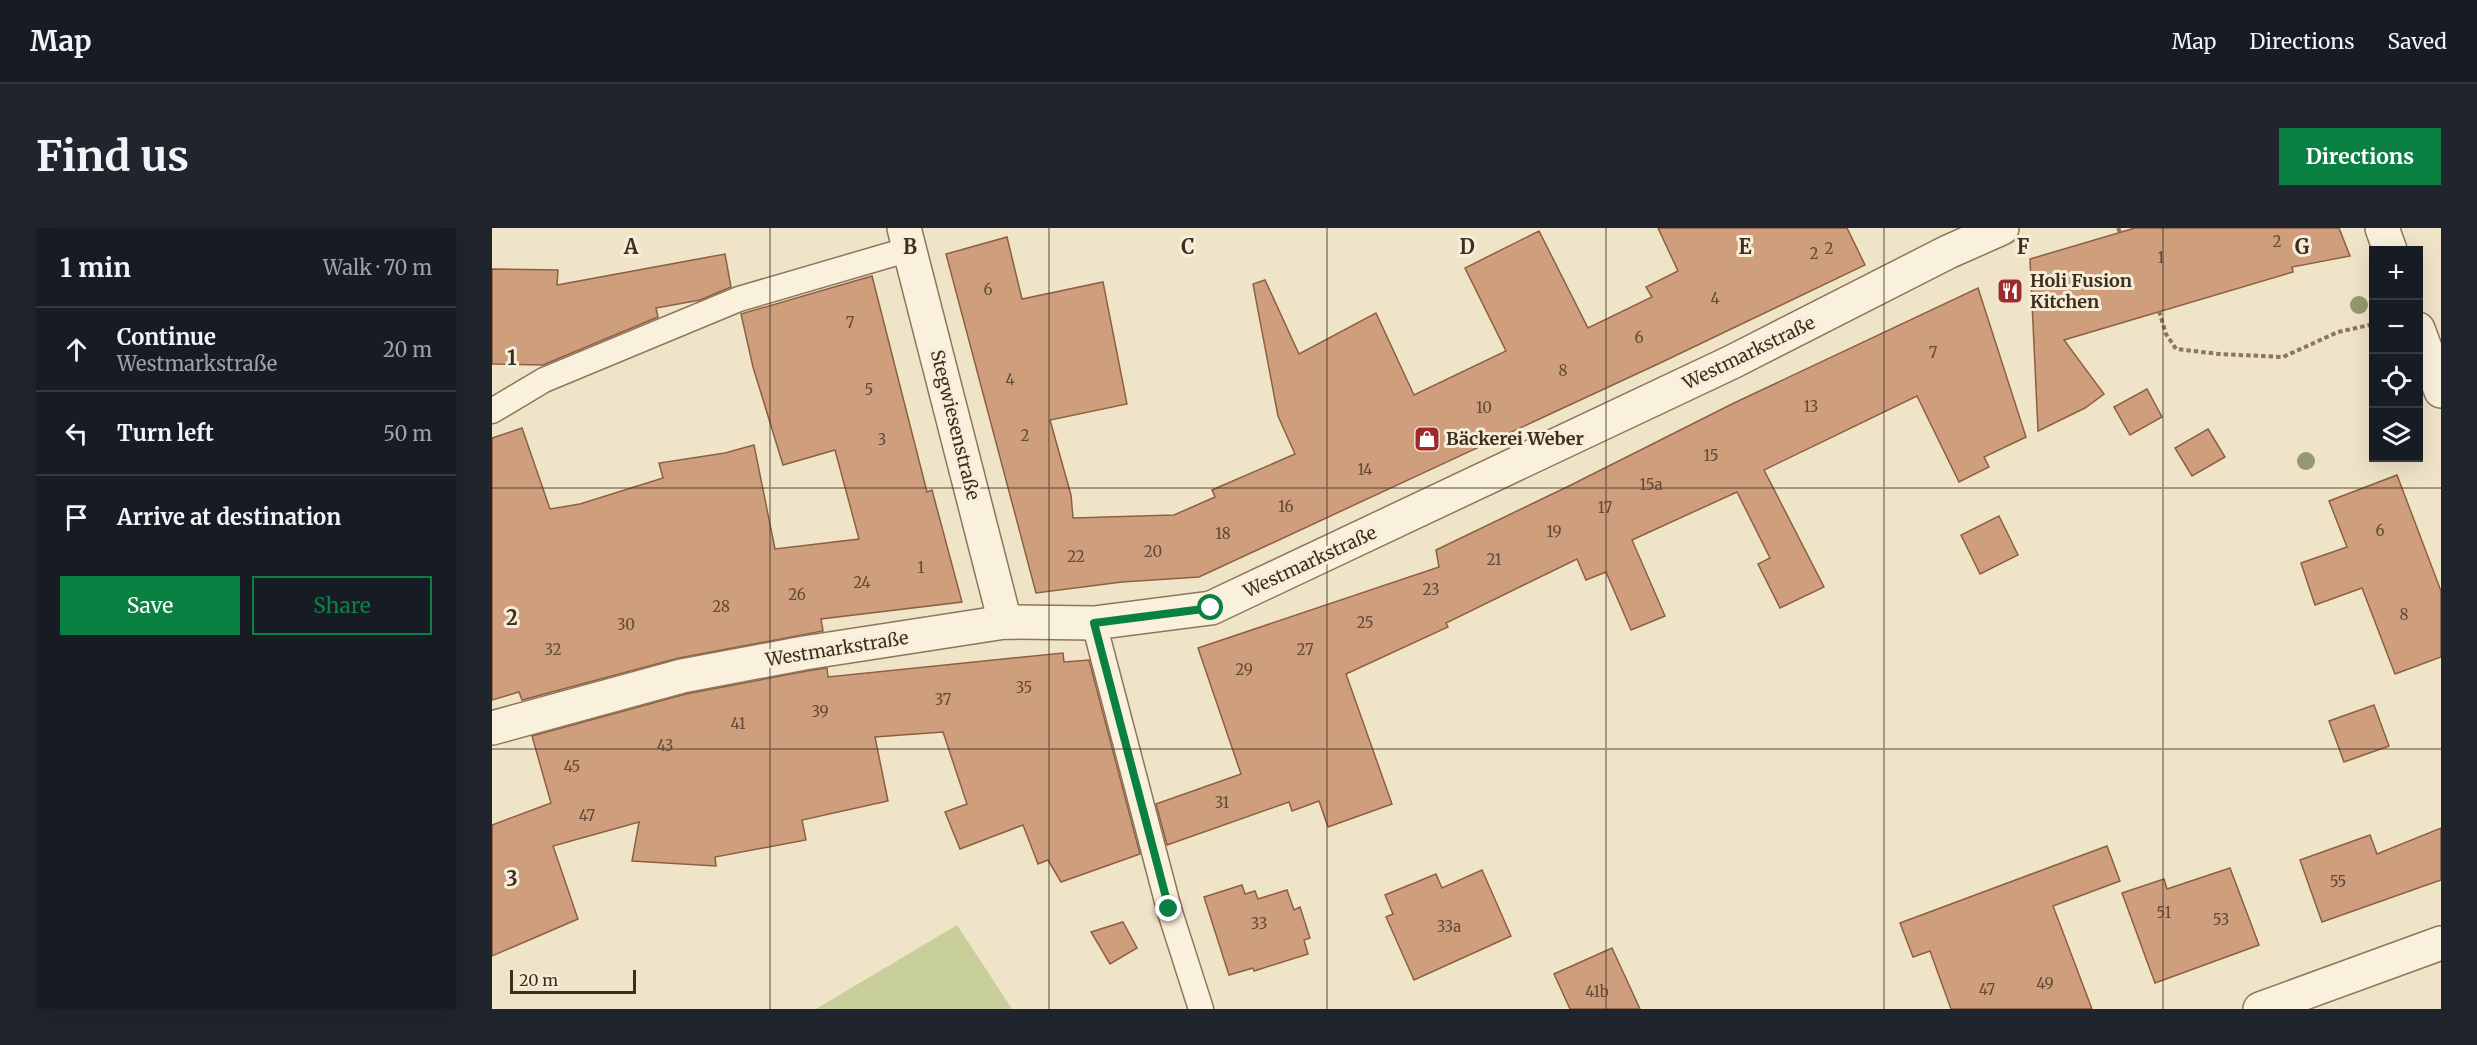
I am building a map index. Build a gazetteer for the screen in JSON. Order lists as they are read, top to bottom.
{
  "streets": {
    "street": ["Westmarkstraße", "Stegwiesenstraße"]
  },
  "crossings": [
    ["Westmarkstraße", "Stegwiesenstraße"]
  ],
  "places": {
    "restaurant": ["Holi Fusion Kitchen"],
    "shop": ["Bäckerei Weber"]
  },
  "house_numbers": [
    "2",
    "2",
    "2",
    "1",
    "6",
    "4",
    "7",
    "6",
    "7",
    "8",
    "4",
    "5",
    "13",
    "10",
    "2",
    "3",
    "15",
    "14",
    "15a",
    "16",
    "17",
    "6",
    "19",
    "18",
    "20",
    "22",
    "21",
    "1",
    "24",
    "23",
    "26",
    "28",
    "8",
    "25",
    "30",
    "32",
    "27",
    "29",
    "35",
    "37",
    "39",
    "41",
    "43",
    "45",
    "31",
    "47",
    "55",
    "51",
    "53",
    "33",
    "33a",
    "49",
    "47",
    "41b"
  ],
  "scale_bar": "20 m",
  "page": {
    "header": "Map",
    "nav": ["Map", "Directions", "Saved"],
    "buttons": [
      "Directions",
      ["Save", "Share"]
    ],
    "title": "Find us",
    "heading": ["1 min", "Walk · 70 m"],
    "map_buttons": ["+", "−"],
    "list": [
      ["Continue", "Westmarkstraße", "20 m"],
      ["Turn left", "50 m"],
      "Arrive at destination"
    ],
    "scale": "20 m"
  },
  "grid": {
    "columns": [
      "A",
      "B",
      "C",
      "D",
      "E",
      "F",
      "G"
    ],
    "rows": ["1", "2", "3"]
  }
}
